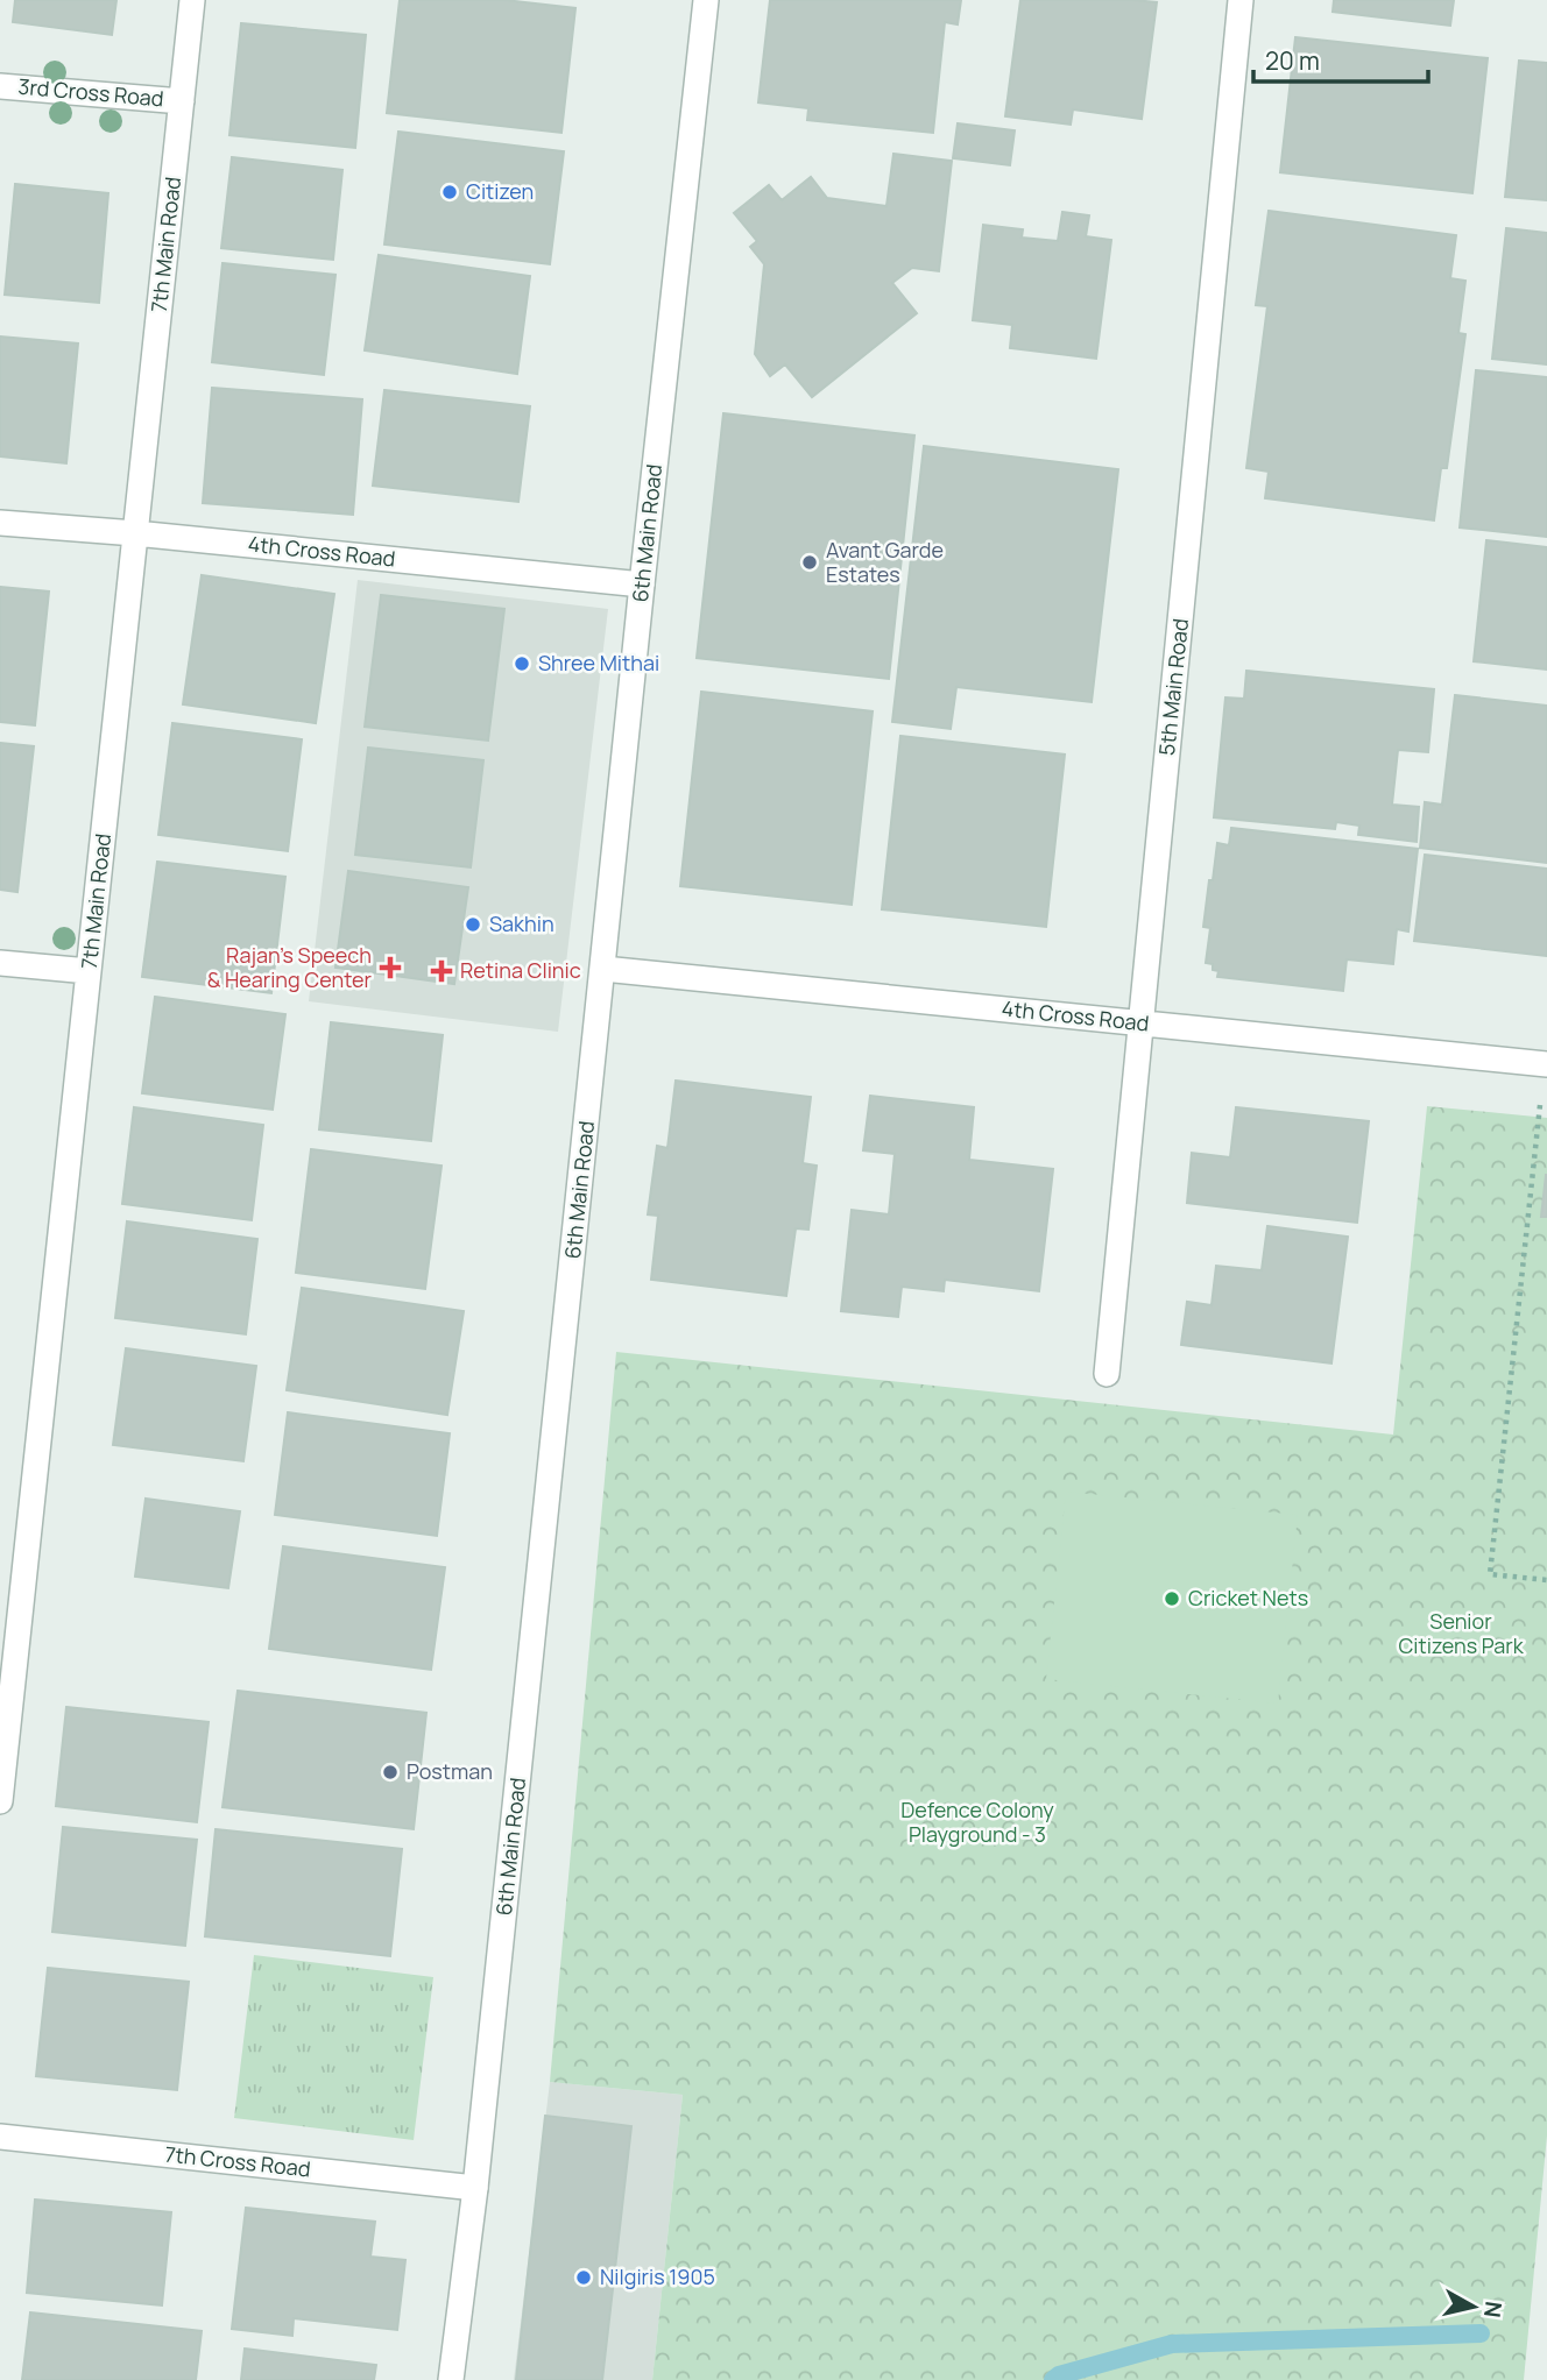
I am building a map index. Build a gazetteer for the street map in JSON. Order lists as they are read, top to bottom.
{
  "streets": {
    "street": [
      "3rd Cross Road",
      "7th Main Road",
      "6th Main Road",
      "4th Cross Road",
      "5th Main Road",
      "7th Cross Road"
    ]
  },
  "crossings": [
    ["3rd Cross Road", "7th Main Road"],
    ["7th Main Road", "4th Cross Road"],
    ["6th Main Road", "4th Cross Road"],
    ["6th Main Road", "7th Cross Road"],
    ["4th Cross Road", "5th Main Road"]
  ],
  "parks": ["Senior Citizens Park", "Defence Colony Playground - 3"],
  "places": {
    "other": [
      "Citizen",
      "Avant Garde Estates",
      "Shree Mithai",
      "Sakhin",
      "Cricket Nets",
      "Postman",
      "Nilgiris 1905"
    ],
    "health": ["Rajan's Speech & Hearing Center", "Retina Clinic"]
  },
  "scale_bar": "20 m",
  "north": "right"
}
